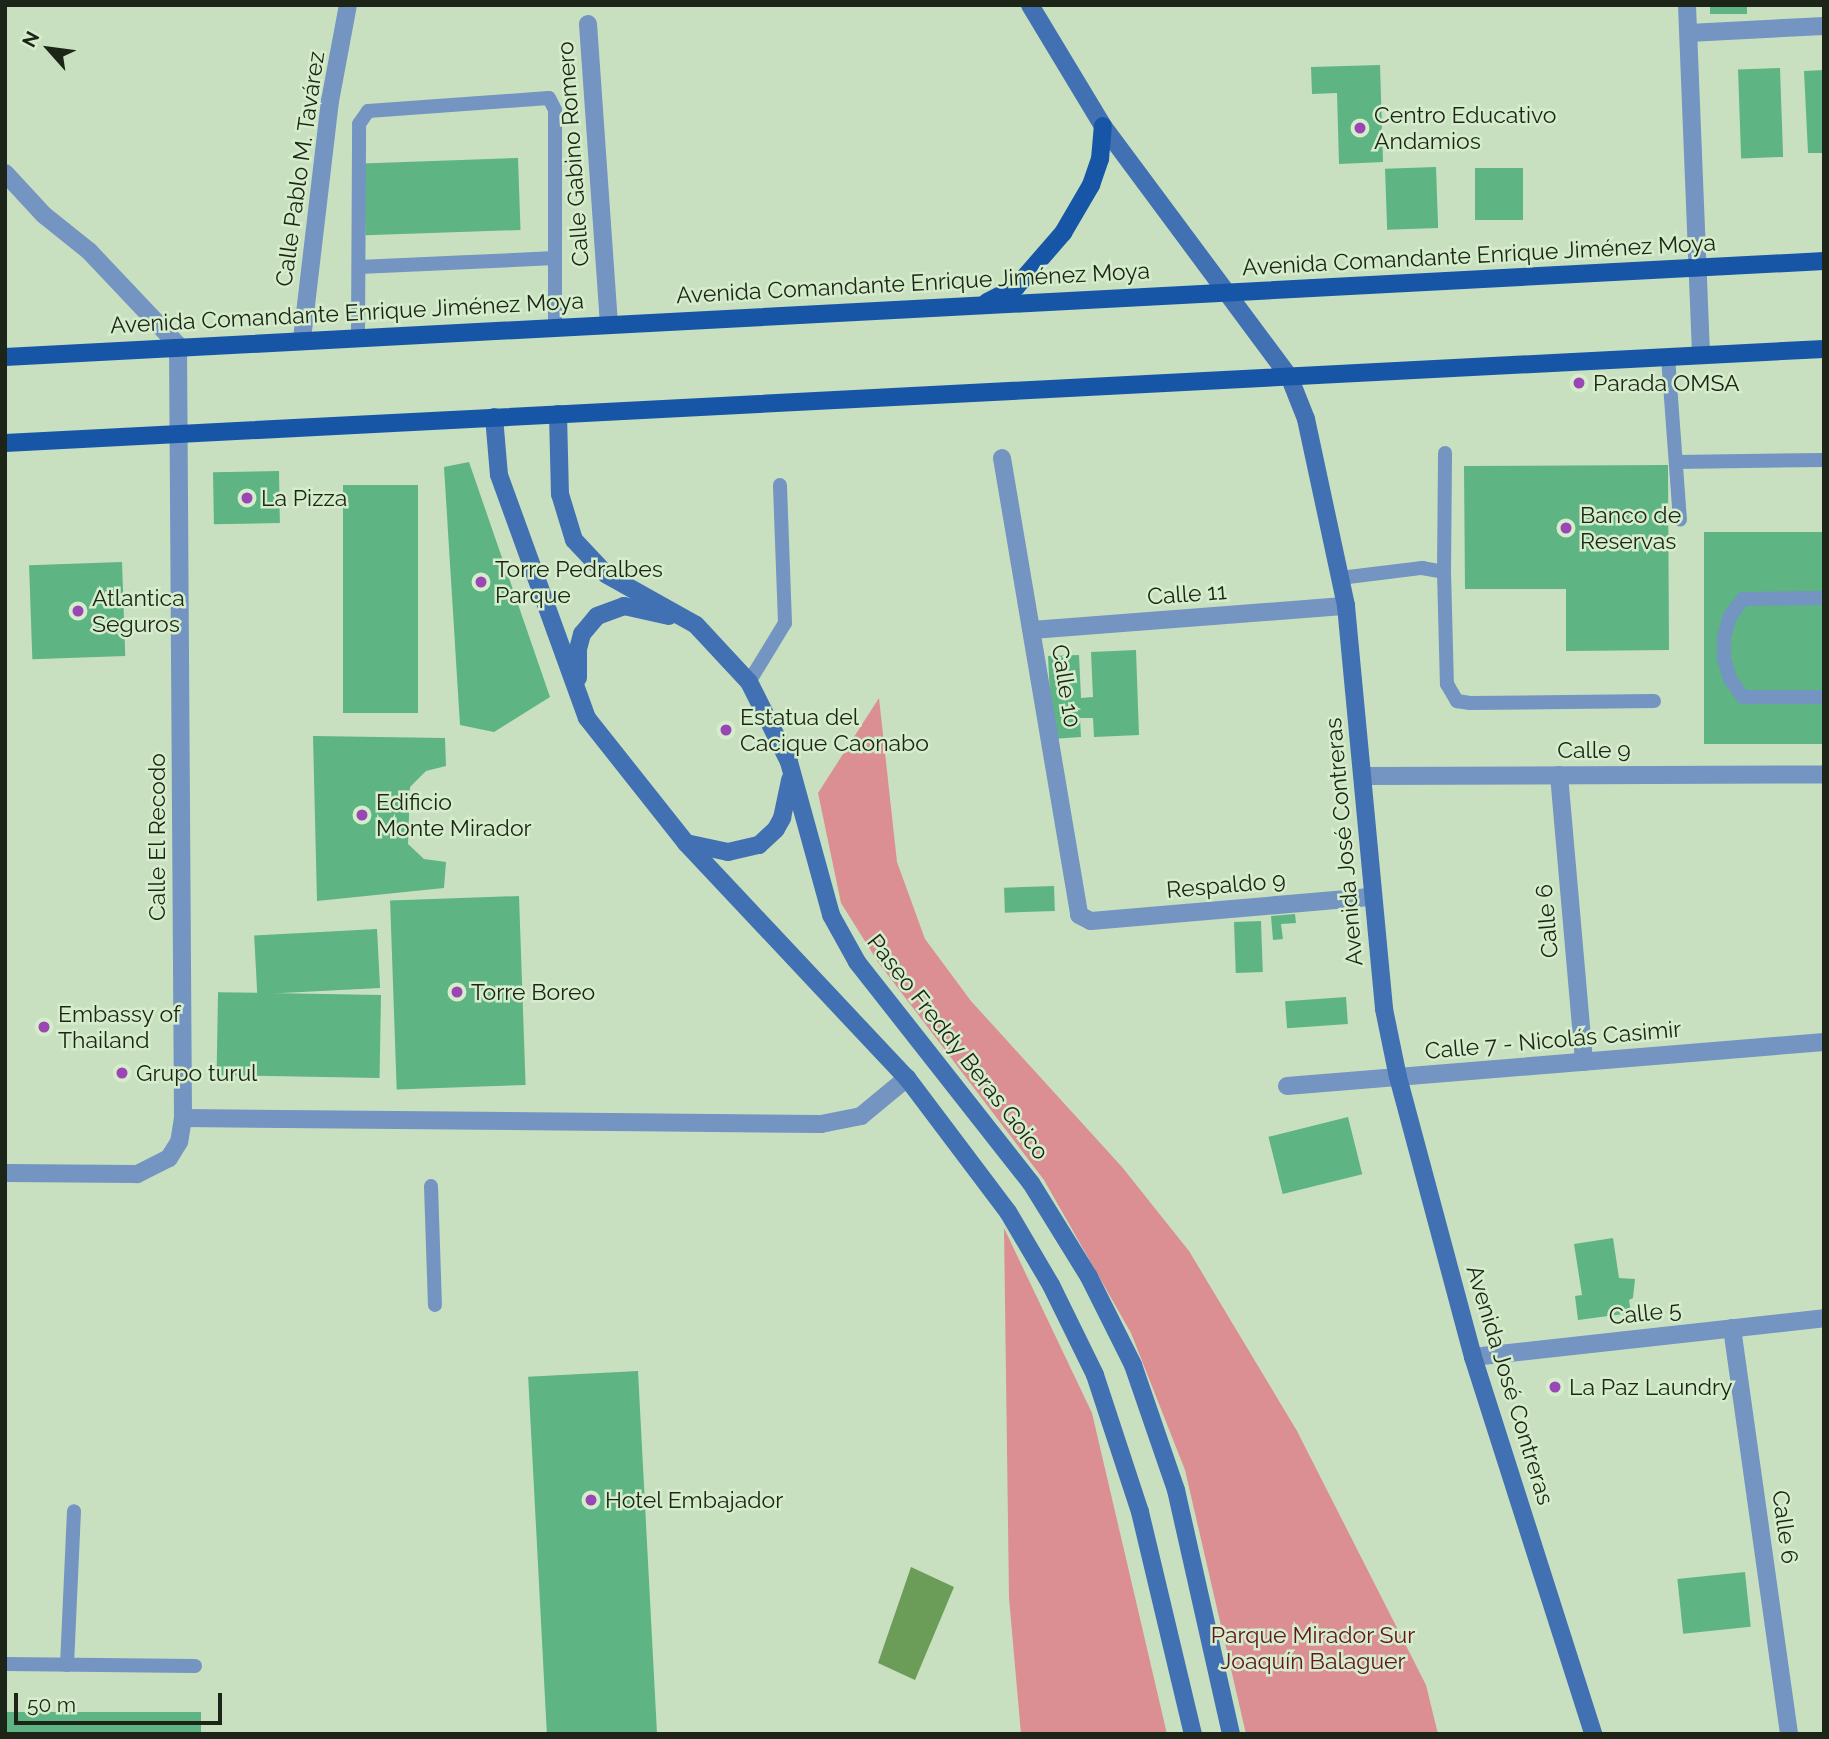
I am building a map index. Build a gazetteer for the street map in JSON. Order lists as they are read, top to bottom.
{
  "streets": {
    "main road": ["Avenida Comandante Enrique Jiménez Moya"],
    "street": [
      "Calle Gabino Romero",
      "Calle Pablo M. Tavárez",
      "Calle 11",
      "Calle 10",
      "Calle 9",
      "Calle El Recodo",
      "Avenida José Contreras",
      "Respaldo 9",
      "Calle 6",
      "Calle 7 - Nicolás Casimir",
      "Paseo Freddy Beras Goico",
      "Calle 5"
    ]
  },
  "crossings": [
    ["Calle Gabino Romero", "Avenida Comandante Enrique Jiménez Moya"],
    ["Calle Pablo M. Tavárez", "Avenida Comandante Enrique Jiménez Moya"],
    ["Avenida Comandante Enrique Jiménez Moya", "Calle El Recodo"],
    ["Avenida Comandante Enrique Jiménez Moya", "Avenida José Contreras"],
    ["Calle 11", "Calle 10"],
    ["Calle 11", "Avenida José Contreras"],
    ["Calle 10", "Respaldo 9"],
    ["Calle 9", "Avenida José Contreras"],
    ["Calle 9", "Calle 6"],
    ["Avenida José Contreras", "Respaldo 9"],
    ["Avenida José Contreras", "Calle 7 - Nicolás Casimir"],
    ["Avenida José Contreras", "Calle 5"],
    ["Calle 6", "Calle 7 - Nicolás Casimir"],
    ["Calle 6", "Calle 5"]
  ],
  "parks": ["Parque Mirador Sur Joaquín Balaguer"],
  "places": [
    "Centro Educativo Andamios",
    "Parada OMSA",
    "La Pizza",
    "Banco de Reservas",
    "Torre Pedralbes Parque",
    "Atlantica Seguros",
    "Estatua del Cacique Caonabo",
    "Edificio Monte Mirador",
    "Torre Boreo",
    "Embassy of Thailand",
    "Grupo turul",
    "La Paz Laundry",
    "Hotel Embajador"
  ],
  "scale_bar": "50 m",
  "north": "top left"
}
